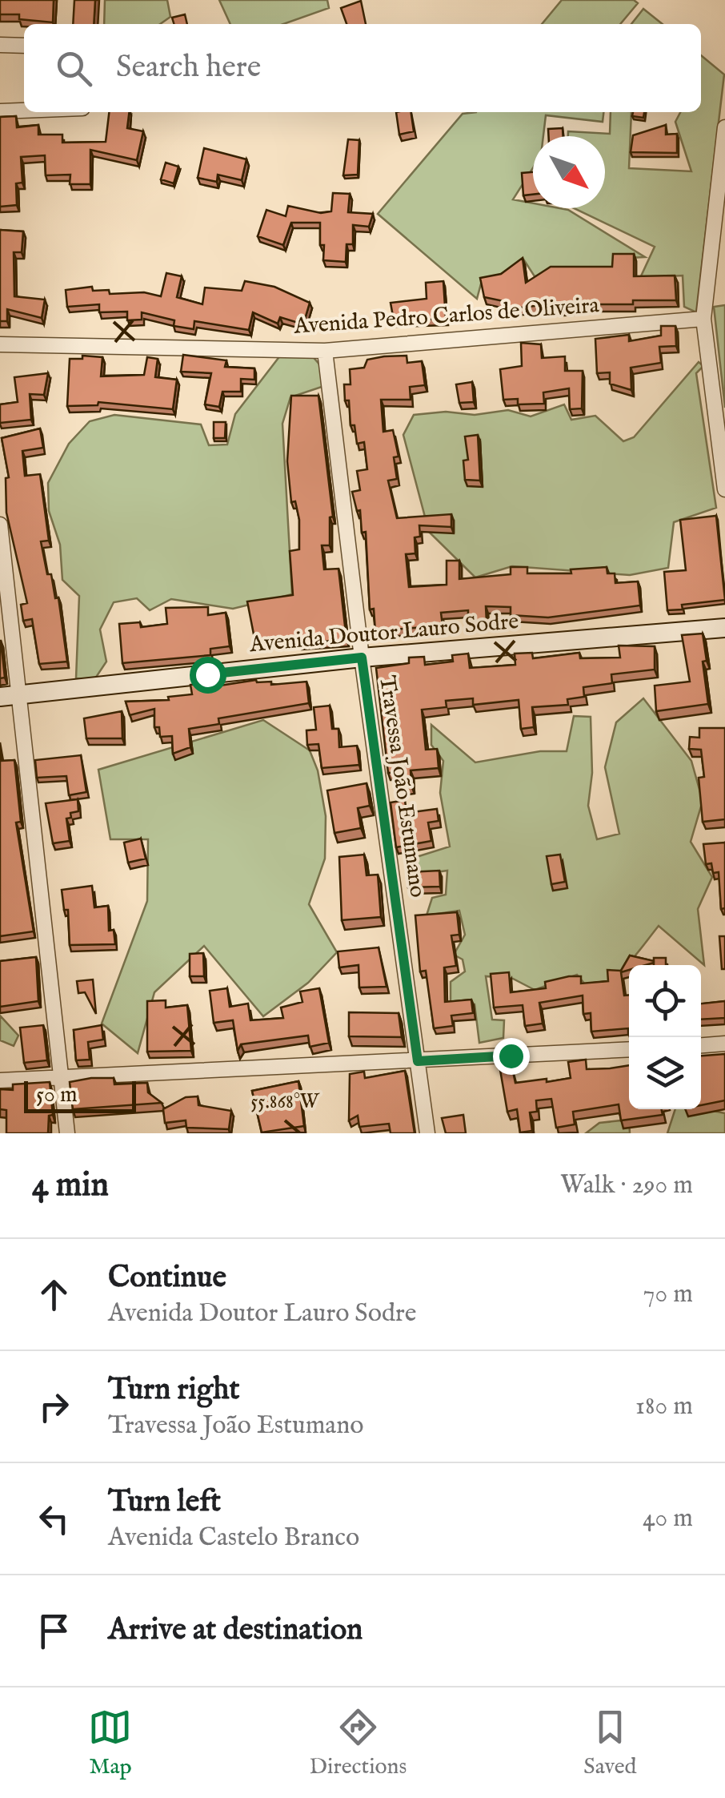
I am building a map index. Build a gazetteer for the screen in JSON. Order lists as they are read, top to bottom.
{
  "streets": {
    "street": ["Avenida Pedro Carlos de Oliveira", "Avenida Doutor Lauro Sodre", "Travessa João Estumano"]
  },
  "crossings": [
    ["Avenida Pedro Carlos de Oliveira", "Travessa João Estumano"],
    ["Avenida Doutor Lauro Sodre", "Travessa João Estumano"]
  ],
  "scale_bar": "50 m",
  "north": "bottom right",
  "page": {
    "search": "Search here",
    "scale": "50 m",
    "heading": ["4 min", "Walk · 290 m"],
    "list": [
      ["Continue", "Avenida Doutor Lauro Sodre", "70 m"],
      ["Turn right", "Travessa João Estumano", "180 m"],
      ["Turn left", "Avenida Castelo Branco", "40 m"],
      "Arrive at destination"
    ],
    "nav": ["Map", "Directions", "Saved"]
  },
  "coordinates": ["55.868°W"]
}
